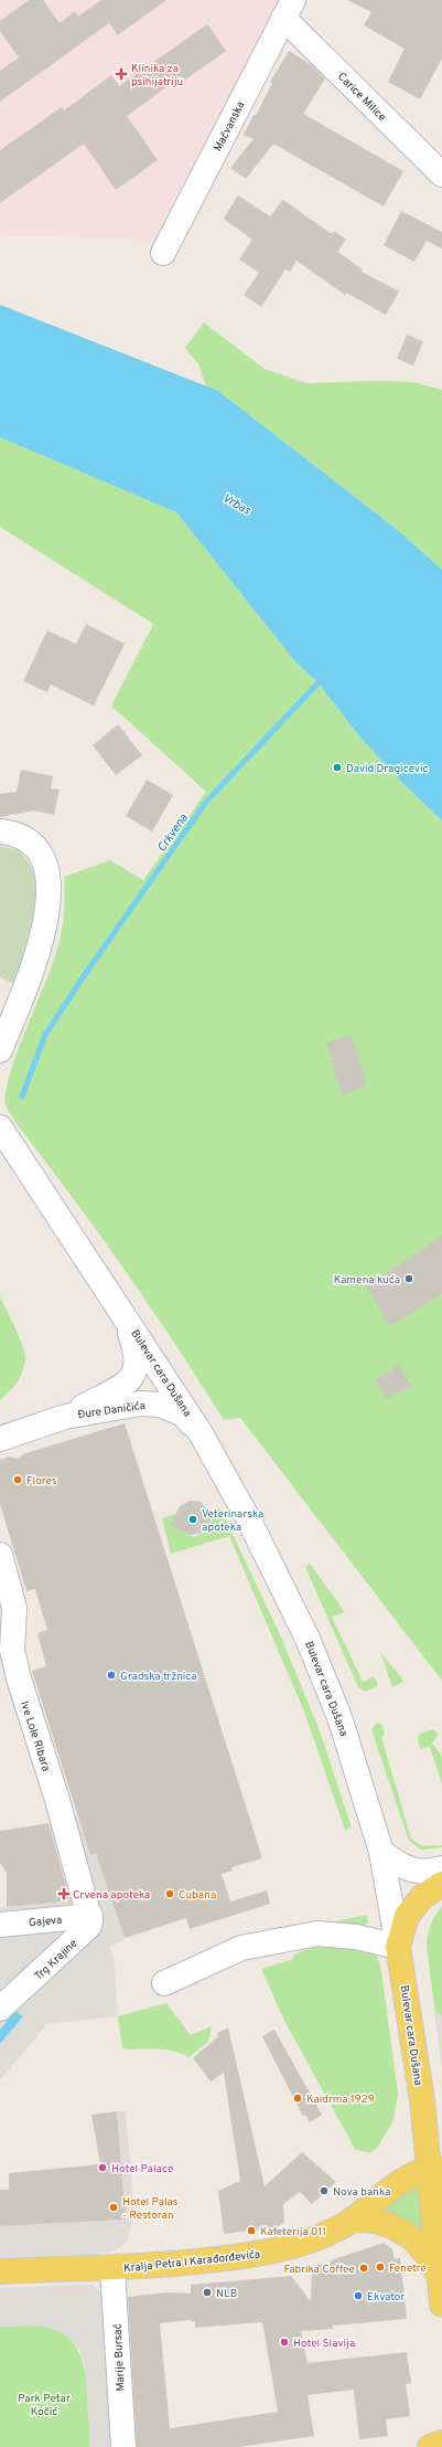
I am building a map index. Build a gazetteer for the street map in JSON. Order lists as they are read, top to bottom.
{
  "streets": {
    "main road": ["Bulevar cara Dušana", "Kralja Petra I Karađorđevića"],
    "street": [
      "Carice Milice",
      "Mačvanska",
      "Đure Daničića",
      "Ive Lole Ribara",
      "Gajeva",
      "Trg Krajine",
      "Marije Bursać"
    ]
  },
  "crossings": [
    ["Carice Milice", "Mačvanska"],
    ["Bulevar cara Dušana", "Đure Daničića"],
    ["Bulevar cara Dušana", "Kralja Petra I Karađorđevića"],
    ["Ive Lole Ribara", "Gajeva"],
    ["Ive Lole Ribara", "Trg Krajine"],
    ["Gajeva", "Trg Krajine"],
    ["Kralja Petra I Karađorđevića", "Marije Bursać"]
  ],
  "water": ["Vrbas", "Crkvena"],
  "parks": ["Park Petar Kočić"],
  "places": {
    "health": ["Klinika za psihijatriju", "Crvena apoteka"],
    "other": [
      "David Dragicevic",
      "Kamena kuća",
      "Flores",
      "Veterinarska apoteka",
      "Gradska tržnica",
      "Cubana",
      "Kaldrma 1929",
      "Hotel Palace",
      "Nova banka",
      "Hotel Palas - Restoran",
      "Kafeterija 011",
      "Fenetre",
      "Fabrika Coffee",
      "NLB",
      "Ekvator",
      "Hotel Slavija"
    ]
  }
}
